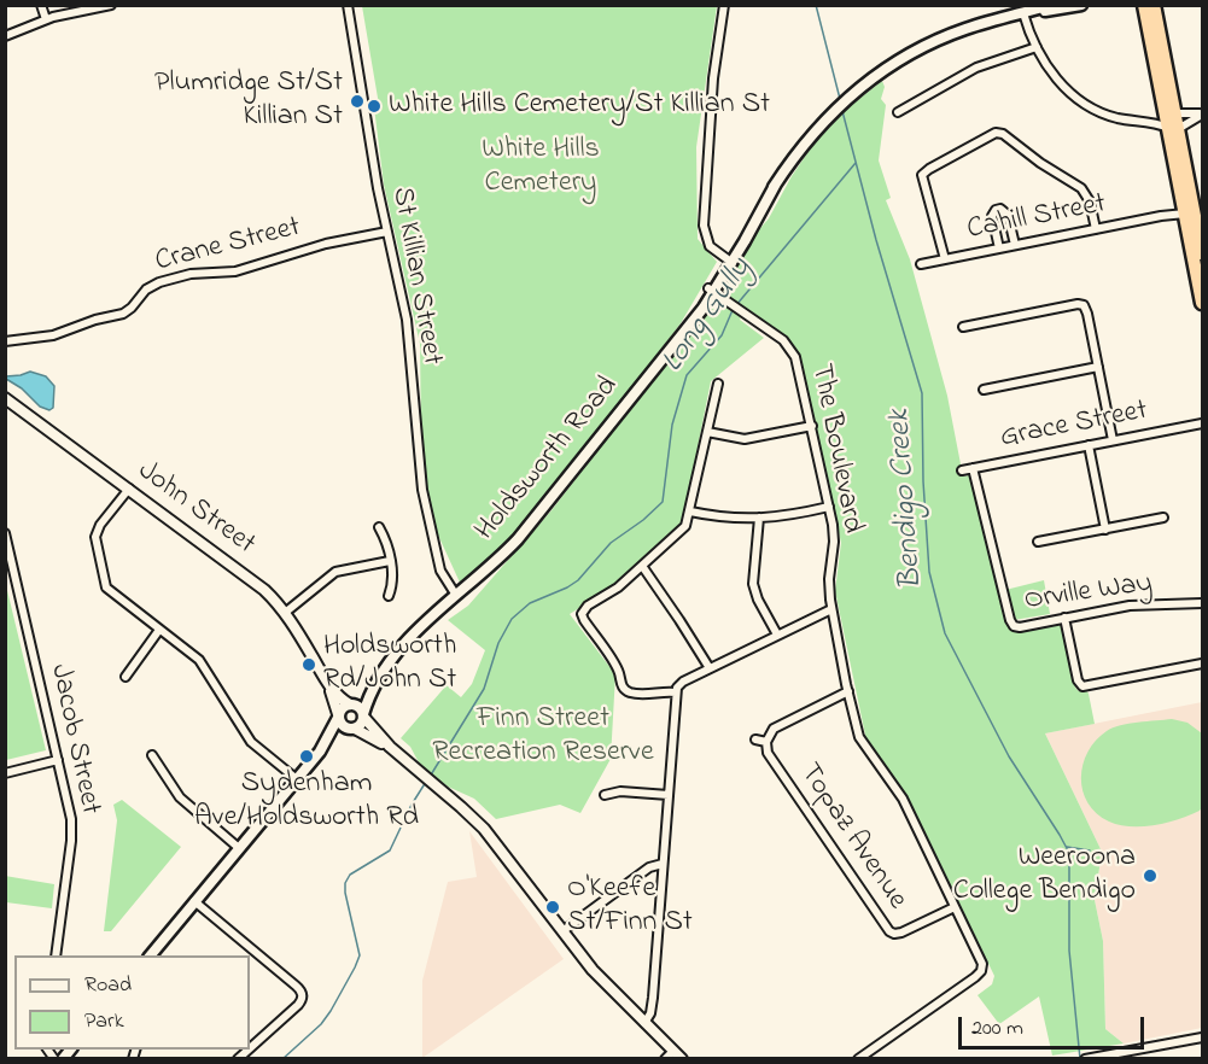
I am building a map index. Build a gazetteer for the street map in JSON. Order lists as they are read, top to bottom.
{
  "streets": {
    "main road": ["Holdsworth Road"],
    "street": [
      "Cahill Street",
      "Crane Street",
      "St Killian Street",
      "Grace Street",
      "The Boulevard",
      "John Street",
      "Orville Way",
      "Jacob Street",
      "Topaz Avenue"
    ]
  },
  "crossings": [
    ["Crane Street", "St Killian Street"],
    ["St Killian Street", "Holdsworth Road"],
    ["Grace Street", "Orville Way"],
    ["The Boulevard", "Holdsworth Road"],
    ["The Boulevard", "Topaz Avenue"],
    ["Holdsworth Road", "John Street"]
  ],
  "water": ["Long Gully", "Bendigo Creek"],
  "parks": ["White Hills Cemetery", "Finn Street Recreation Reserve"],
  "places": [
    "Plumridge St/St Killian St",
    "White Hills Cemetery/St Killian St",
    "Holdsworth Rd/John St",
    "Sydenham Ave/Holdsworth Rd",
    "Weeroona College Bendigo",
    "O'Keefe St/Finn St"
  ],
  "legend": ["Road", "Park"],
  "scale_bar": "200 m"
}
